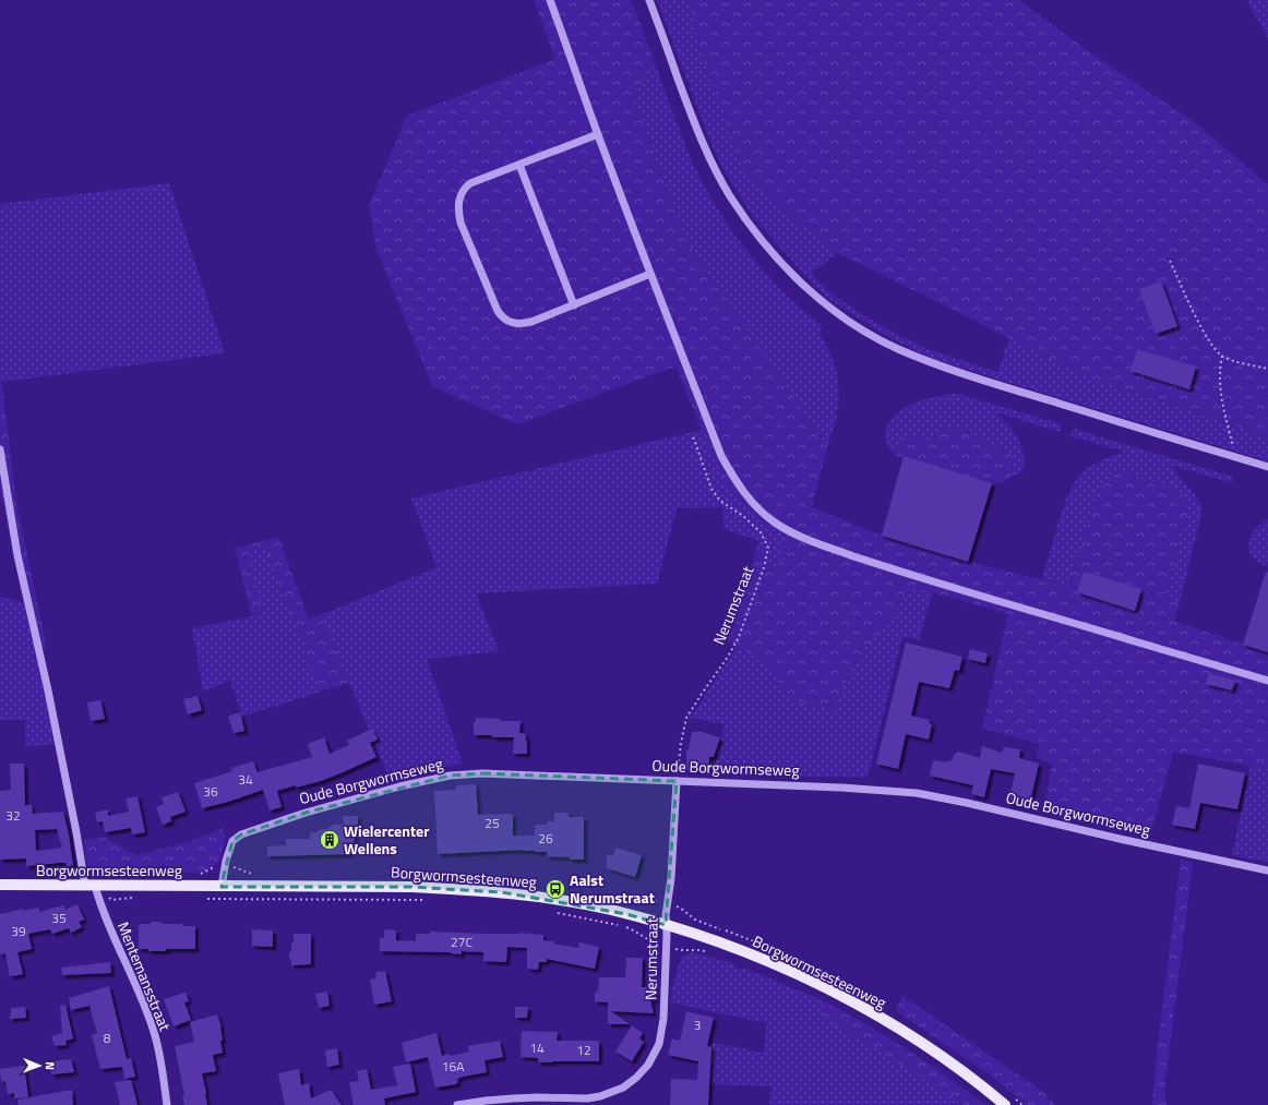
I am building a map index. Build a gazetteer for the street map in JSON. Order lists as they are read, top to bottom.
{
  "streets": {
    "main road": ["Borgwormsesteenweg"],
    "street": ["Nerumstraat", "Oude Borgwormseweg", "Mentemansstraat"]
  },
  "crossings": [
    ["Nerumstraat", "Oude Borgwormseweg"],
    ["Nerumstraat", "Borgwormsesteenweg"],
    ["Oude Borgwormseweg", "Borgwormsesteenweg"],
    ["Borgwormsesteenweg", "Mentemansstraat"]
  ],
  "places": {
    "building": ["Wielercenter Wellens"],
    "bus stop": ["Aalst Nerumstraat"]
  },
  "house_numbers": [
    "34",
    "36",
    "32",
    "25",
    "26",
    "35",
    "39",
    "27C",
    "3",
    "8",
    "14",
    "12",
    "16A"
  ],
  "north": "right"
}
